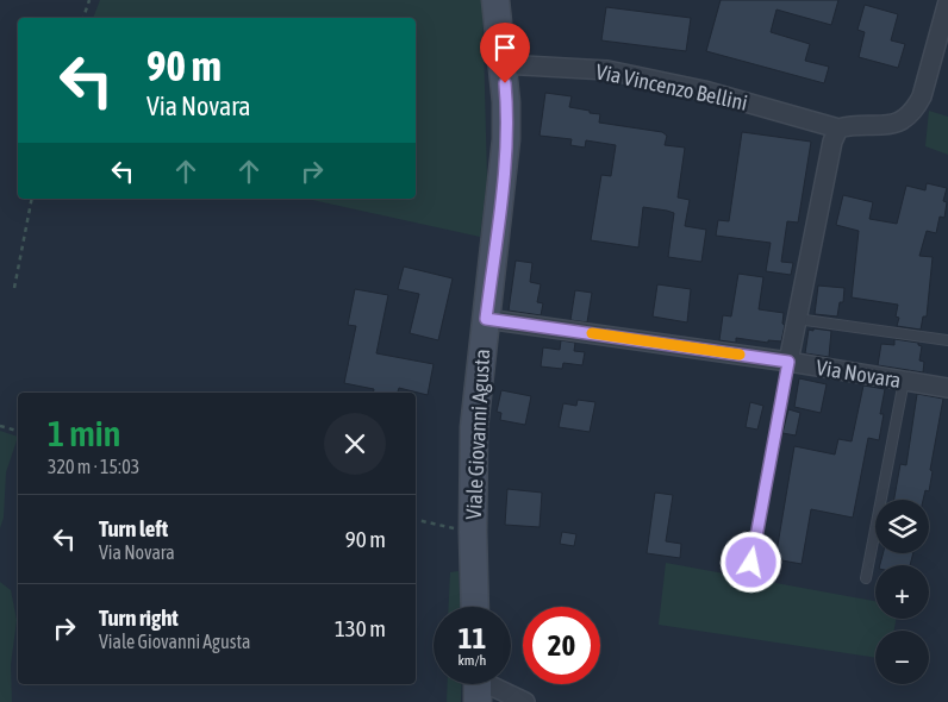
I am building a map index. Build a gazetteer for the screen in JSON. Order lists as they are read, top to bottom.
{
  "streets": {
    "street": ["Via Vincenzo Bellini", "Via Novara", "Viale Giovanni Agusta"]
  },
  "crossings": [
    ["Via Vincenzo Bellini", "Viale Giovanni Agusta"],
    ["Via Novara", "Viale Giovanni Agusta"]
  ],
  "page": {
    "turn": ["90 m", "Via Novara"],
    "heading": ["1 min", "320 m · 15:03"],
    "list": [
      {
        "name": "Turn left",
        "note": "Via Novara",
        "value": "90 m"
      },
      {
        "name": "Turn right",
        "note": "Viale Giovanni Agusta",
        "value": "130 m"
      }
    ],
    "map_buttons": ["+", "−"],
    "speed": "11 km/h",
    "limit": "20"
  }
}
